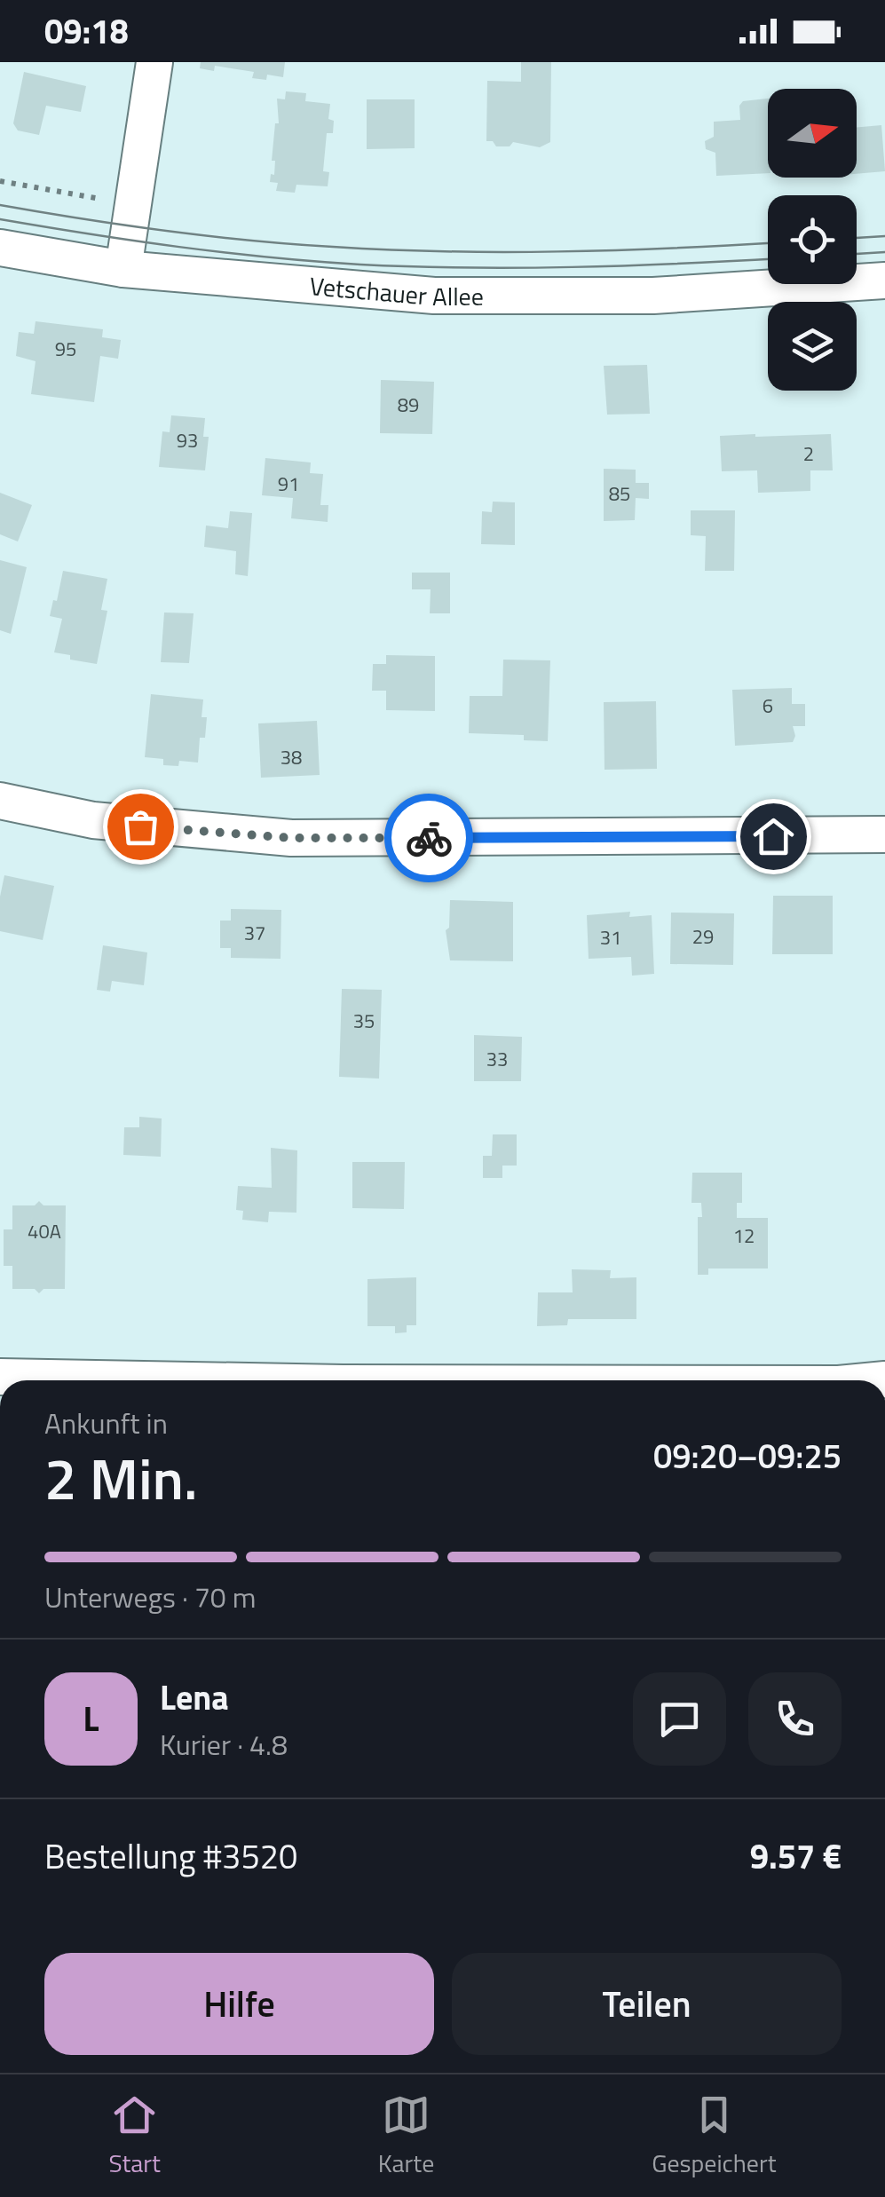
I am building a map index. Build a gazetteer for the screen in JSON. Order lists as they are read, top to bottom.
{
  "streets": {
    "street": ["Vetschauer Allee"]
  },
  "house_numbers": [
    "95",
    "89",
    "93",
    "2",
    "91",
    "85",
    "6",
    "38",
    "37",
    "29",
    "31",
    "35",
    "33",
    "40A",
    "12"
  ],
  "north": "right",
  "page": {
    "status": "09:18",
    "heading": ["2 Min.", "Ankunft in", "09:20–09:25"],
    "panel": [
      "Lena",
      "Kurier · 4.8",
      "Bestellung #3520",
      "9.57 €"
    ],
    "bar": "Unterwegs · 70 m",
    "round": "L",
    "buttons": ["Hilfe", "Teilen"],
    "tabs": ["Start", "Karte", "Gespeichert"]
  }
}
